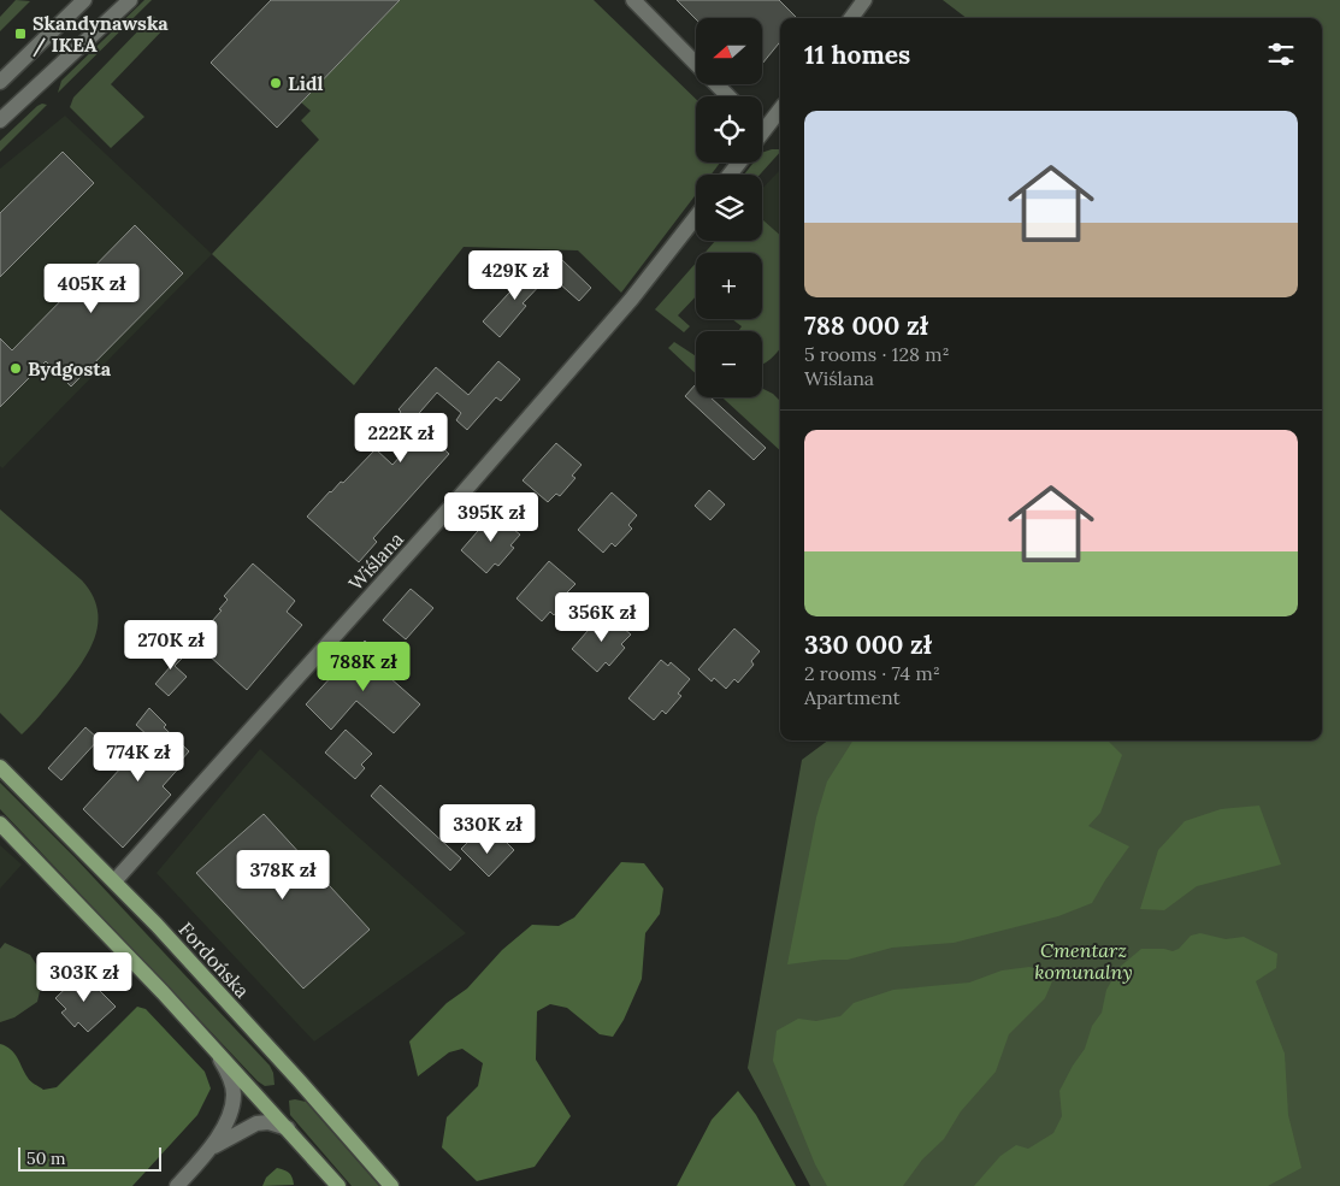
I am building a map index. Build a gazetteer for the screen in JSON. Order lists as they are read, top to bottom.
{
  "streets": {
    "main road": ["Fordońska"],
    "street": ["Wiślana"]
  },
  "crossings": [
    ["Wiślana", "Fordońska"]
  ],
  "parks": ["Cmentarz komunalny"],
  "places": {
    "transit": ["Skandynawska / IKEA"],
    "other": ["Lidl", "Bydgosta"]
  },
  "scale_bar": "50 m",
  "north": "left",
  "page": {
    "map_buttons": ["+", "−"],
    "heading": "11 homes",
    "list": [
      {
        "name": "788 000 zł",
        "note": "5 rooms · 128 m² · Wiślana"
      },
      {
        "name": "330 000 zł",
        "note": "2 rooms · 74 m² · Apartment"
      }
    ],
    "price": [
      "429K zł",
      "405K zł",
      "222K zł",
      "395K zł",
      "356K zł",
      "270K zł",
      "788K zł",
      "774K zł",
      "330K zł",
      "378K zł",
      "303K zł"
    ],
    "scale": "50 m"
  }
}
